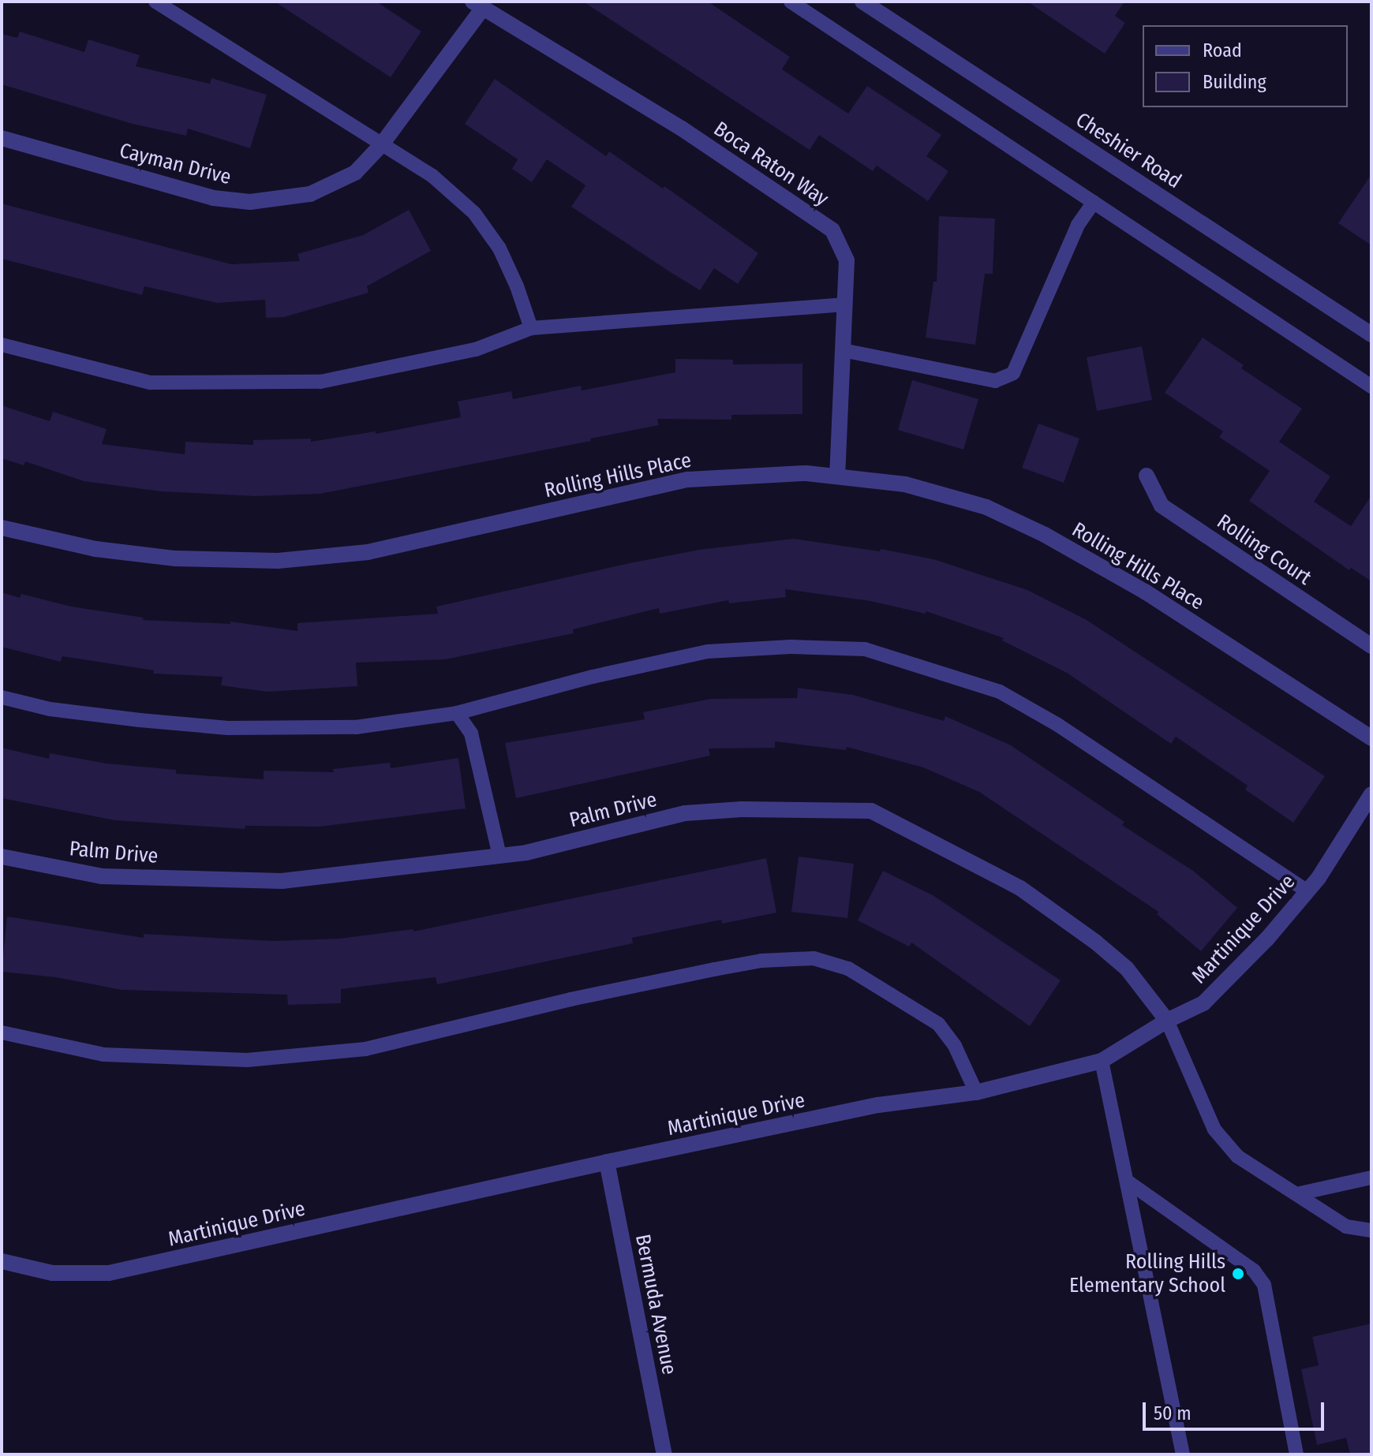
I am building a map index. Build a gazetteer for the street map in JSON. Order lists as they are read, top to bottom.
{
  "streets": {
    "street": [
      "Cheshier Road",
      "Cayman Drive",
      "Boca Raton Way",
      "Rolling Hills Place",
      "Rolling Court",
      "Palm Drive",
      "Martinique Drive",
      "Bermuda Avenue"
    ]
  },
  "crossings": [
    ["Cayman Drive", "Boca Raton Way"],
    ["Boca Raton Way", "Rolling Hills Place"],
    ["Palm Drive", "Martinique Drive"],
    ["Martinique Drive", "Bermuda Avenue"]
  ],
  "places": ["Rolling Hills Elementary School"],
  "legend": ["Road", "Building"],
  "scale_bar": "50 m"
}
